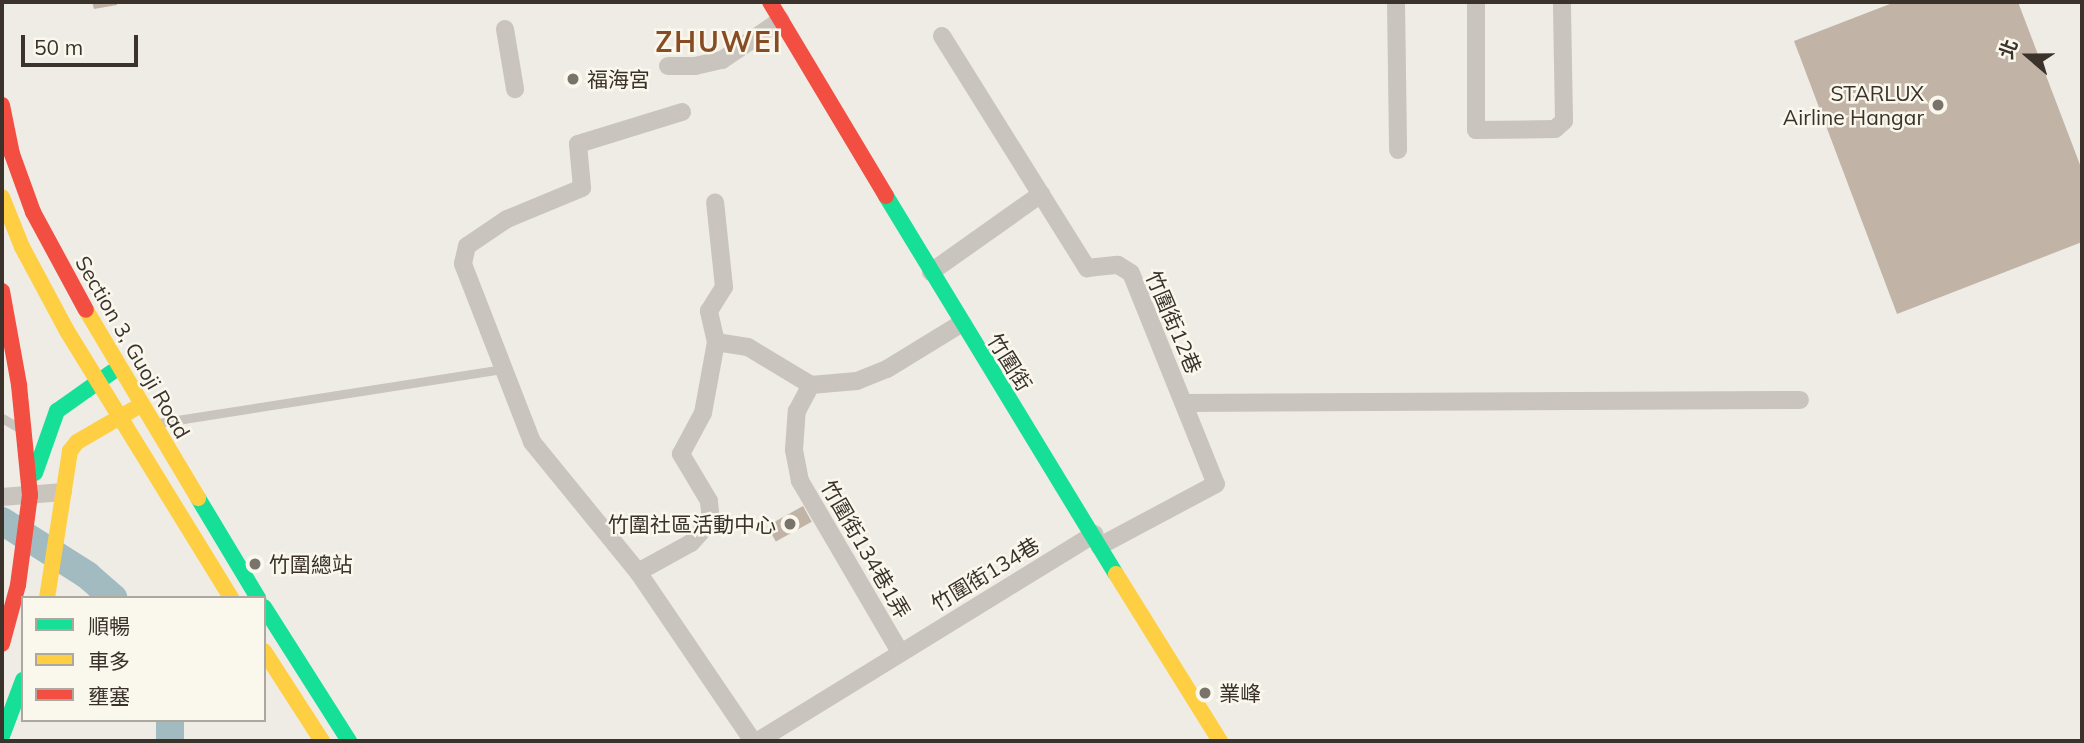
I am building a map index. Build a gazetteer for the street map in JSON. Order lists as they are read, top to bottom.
{
  "streets": {
    "street": [
      "竹圍街12巷",
      "Section 3, Guoji Road",
      "竹圍街",
      "竹圍街134巷1弄",
      "竹圍街134巷"
    ]
  },
  "crossings": [
    ["竹圍街12巷", "竹圍街"],
    ["竹圍街12巷", "竹圍街134巷"],
    ["竹圍街", "竹圍街134巷"],
    ["竹圍街134巷1弄", "竹圍街134巷"]
  ],
  "districts": ["ZHUWEI"],
  "places": [
    "福海宮",
    "STARLUX Airline Hangar",
    "竹圍社區活動中心",
    "竹圍總站",
    "業峰"
  ],
  "legend": ["順暢", "車多", "壅塞"],
  "scale_bar": "50 m",
  "north": "left"
}
